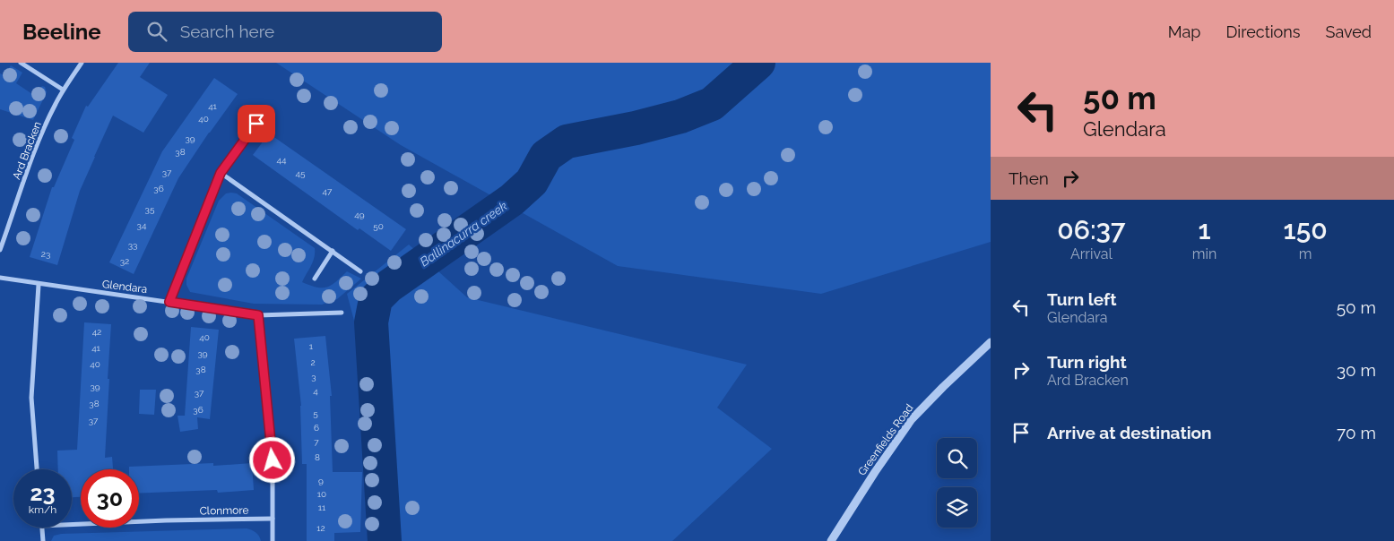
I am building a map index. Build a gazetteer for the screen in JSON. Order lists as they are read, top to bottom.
{
  "streets": {
    "street": [
      "Ard Bracken",
      "Glendara",
      "Greenfields Road",
      "Clonmore"
    ]
  },
  "water": ["Ballinacurra creek"],
  "house_numbers": [
    "41",
    "40",
    "39",
    "38",
    "44",
    "37",
    "45",
    "36",
    "47",
    "35",
    "49",
    "34",
    "50",
    "33",
    "23",
    "32",
    "42",
    "40",
    "1",
    "41",
    "39",
    "2",
    "40",
    "38",
    "3",
    "39",
    "4",
    "37",
    "38",
    "36",
    "5",
    "37",
    "6",
    "7",
    "8",
    "9",
    "10",
    "11",
    "12"
  ],
  "page": {
    "header": "Beeline",
    "search": "Search here",
    "nav": ["Map", "Directions", "Saved"],
    "turn": ["50 m", "Glendara"],
    "then": "Then",
    "eta": [
      "06:37",
      "Arrival",
      "1",
      "min",
      "150",
      "m"
    ],
    "list": [
      {
        "name": "Turn left",
        "note": "Glendara",
        "value": "50 m"
      },
      {
        "name": "Turn right",
        "note": "Ard Bracken",
        "value": "30 m"
      },
      {
        "name": "Arrive at destination",
        "value": "70 m"
      }
    ],
    "speed": "23 km/h",
    "limit": "30"
  }
}
